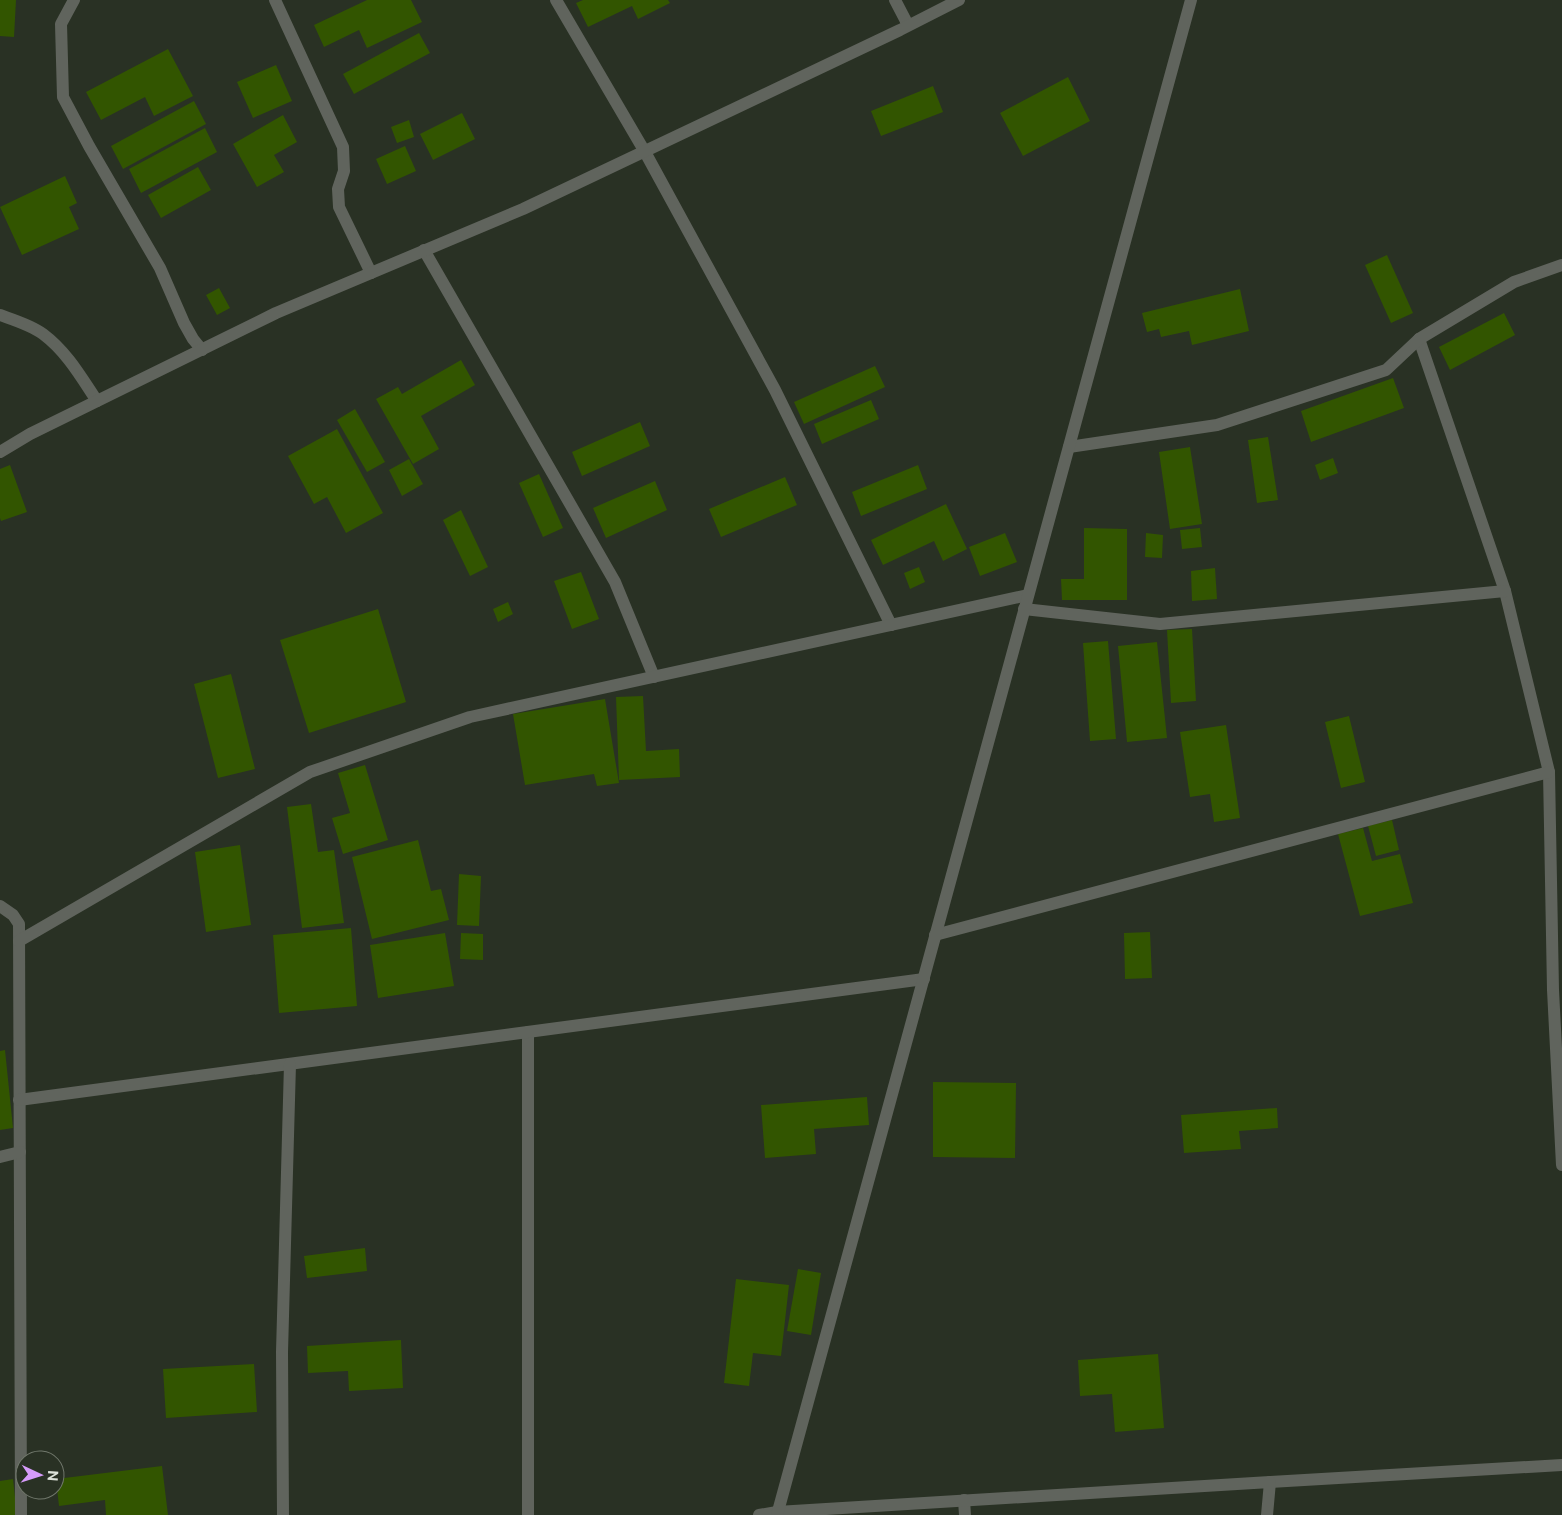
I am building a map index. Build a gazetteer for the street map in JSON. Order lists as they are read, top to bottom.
{
  "north": "right"
}
